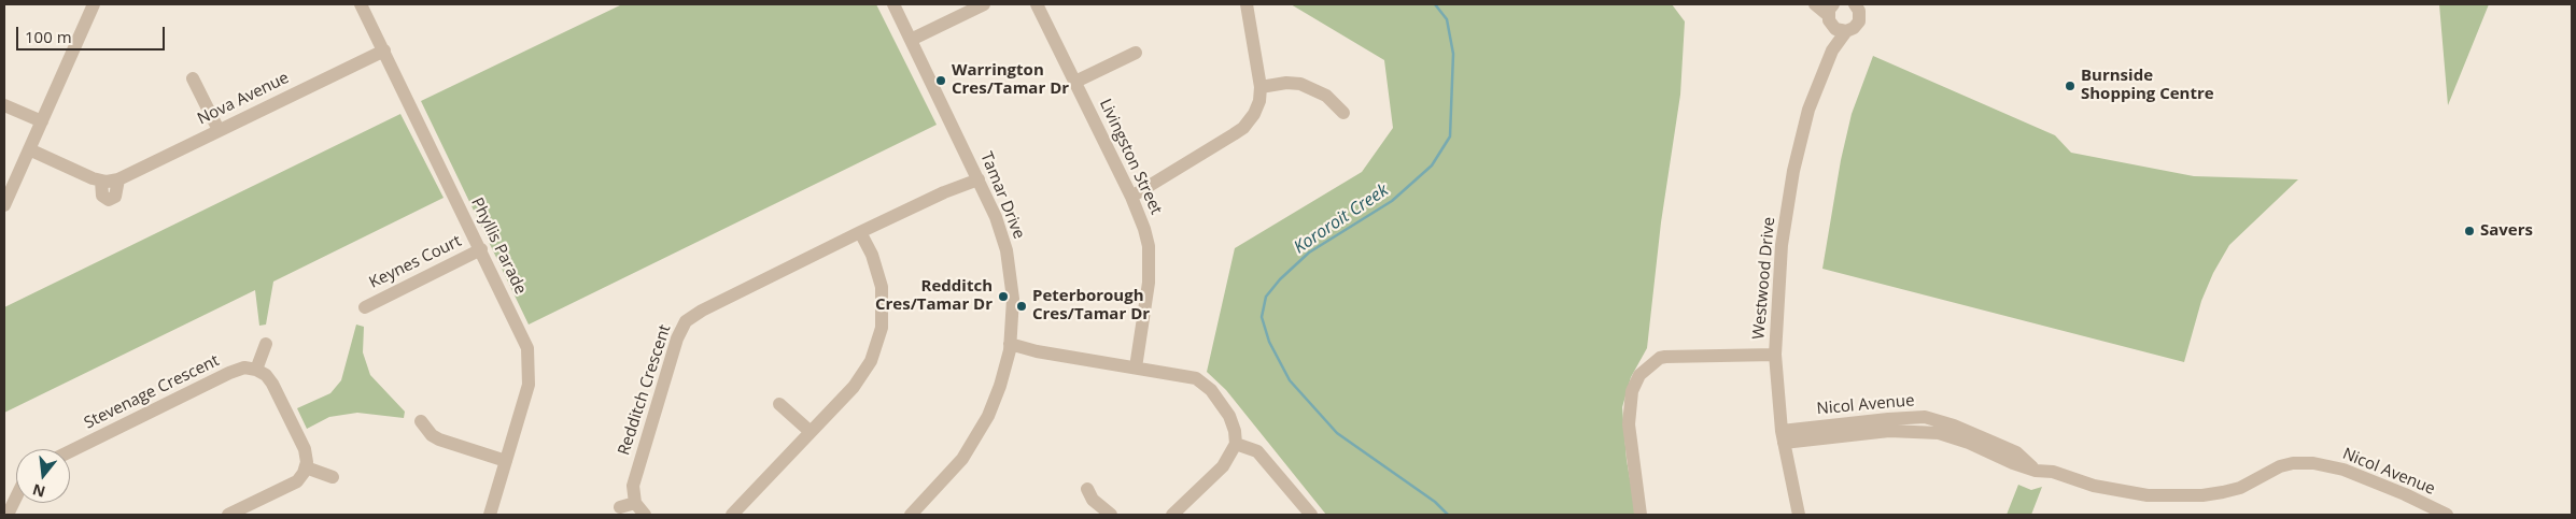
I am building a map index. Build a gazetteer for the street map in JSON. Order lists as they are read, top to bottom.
{
  "streets": {
    "street": [
      "Nova Avenue",
      "Livingston Street",
      "Tamar Drive",
      "Phyllis Parade",
      "Keynes Court",
      "Westwood Drive",
      "Redditch Crescent",
      "Stevenage Crescent",
      "Nicol Avenue"
    ]
  },
  "crossings": [
    ["Nova Avenue", "Phyllis Parade"],
    ["Tamar Drive", "Redditch Crescent"],
    ["Phyllis Parade", "Keynes Court"],
    ["Westwood Drive", "Nicol Avenue"]
  ],
  "water": ["Kororoit Creek"],
  "places": [
    "Warrington Cres/Tamar Dr",
    "Burnside Shopping Centre",
    "Savers",
    "Redditch Cres/Tamar Dr",
    "Peterborough Cres/Tamar Dr"
  ],
  "scale_bar": "100 m",
  "north": "bottom"
}
